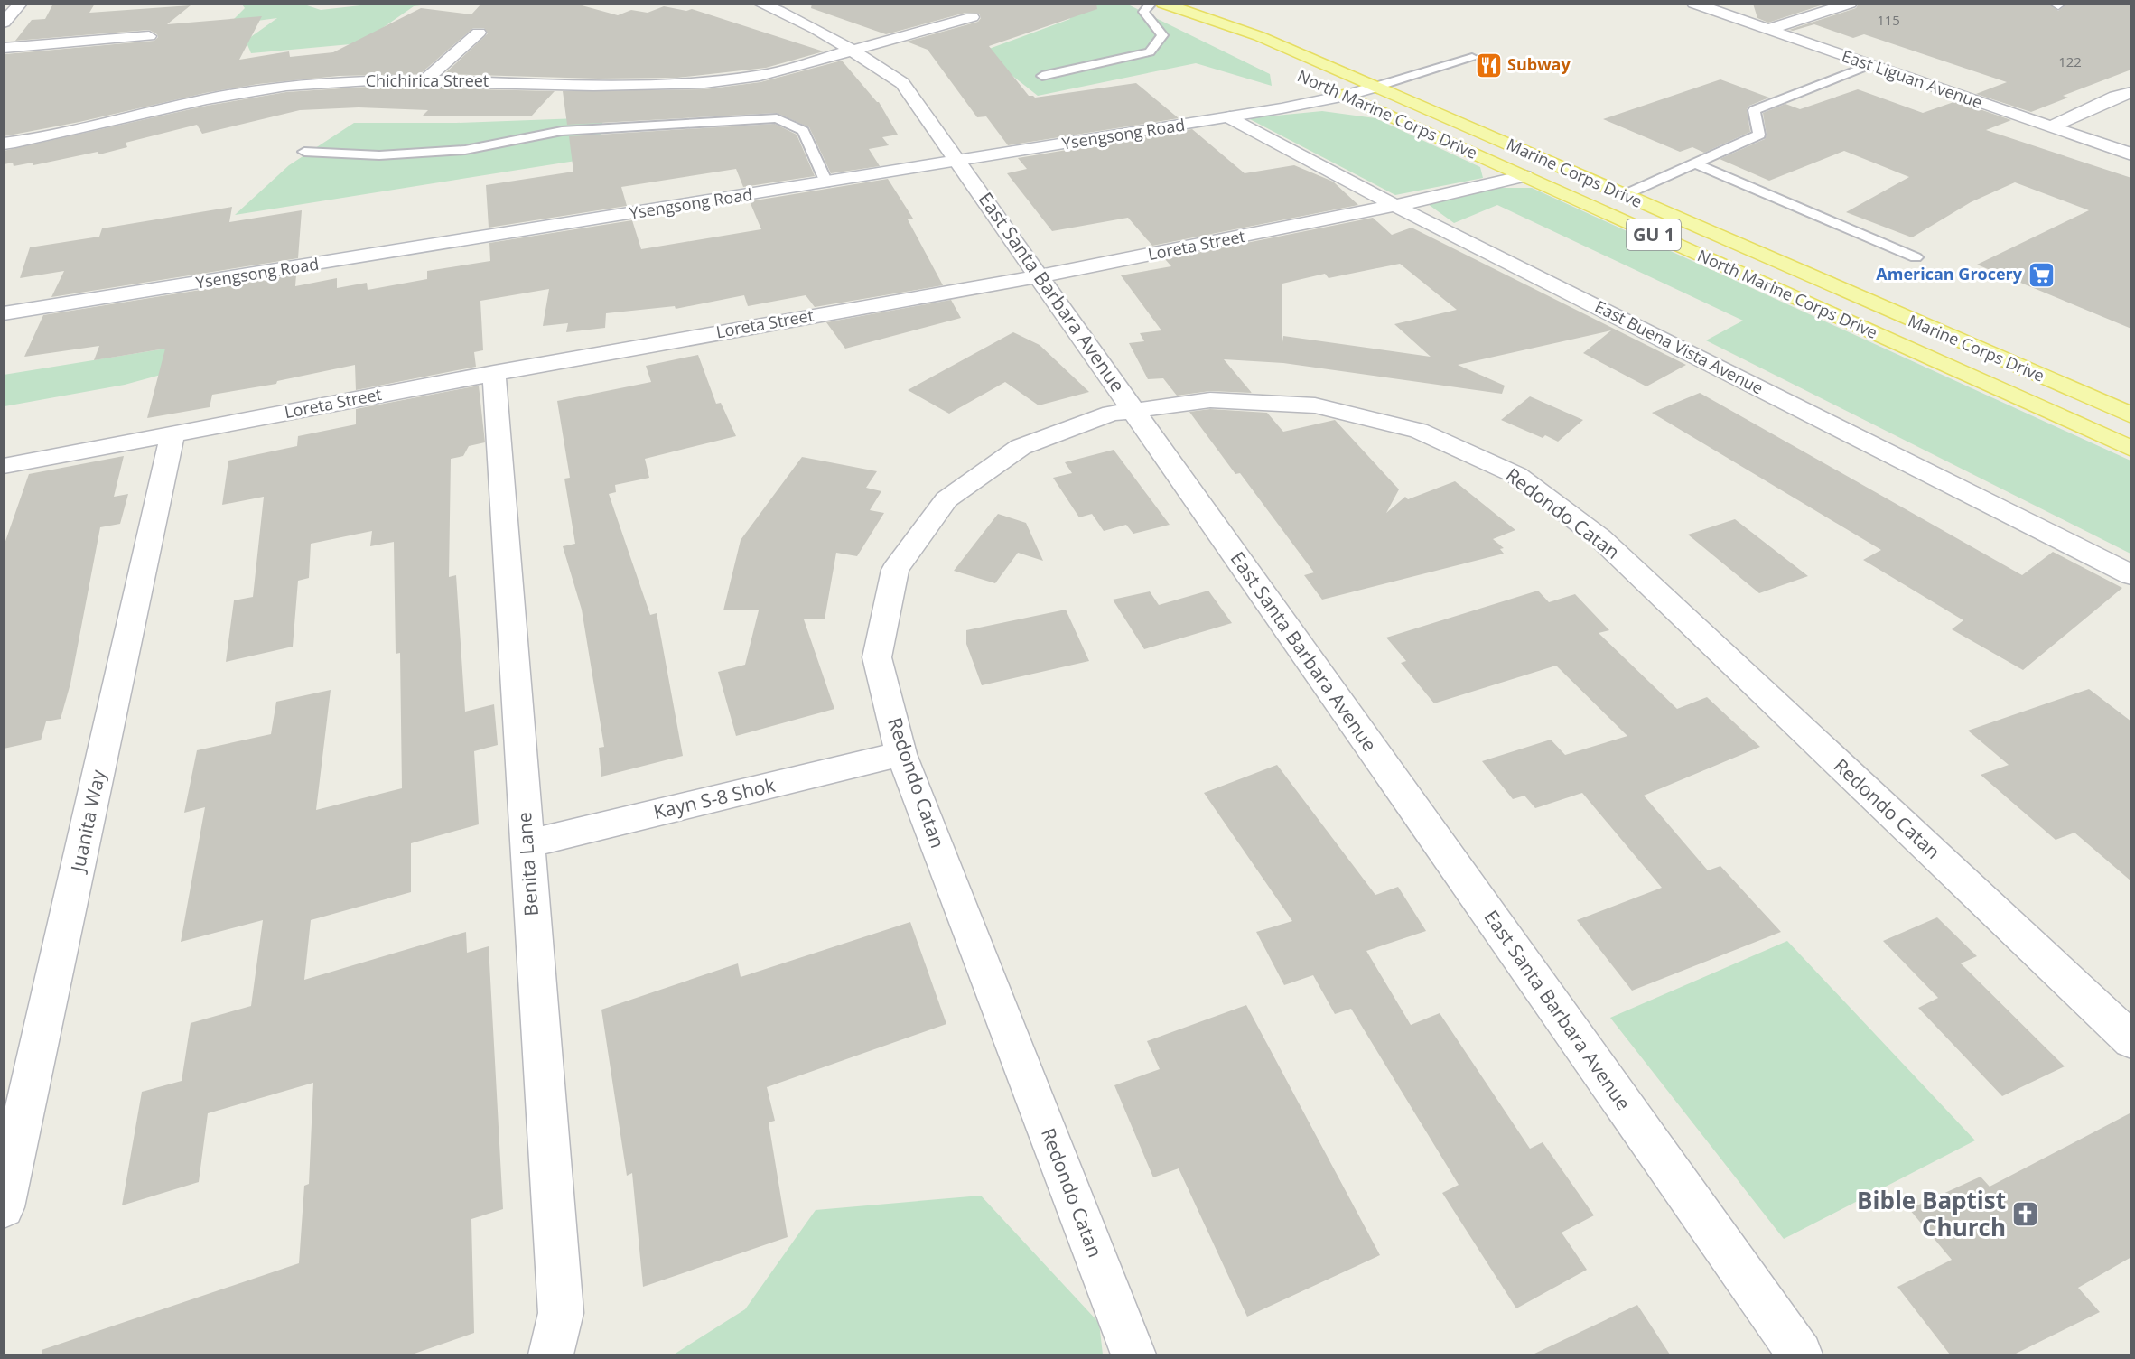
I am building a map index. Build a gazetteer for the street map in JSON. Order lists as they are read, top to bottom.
{
  "streets": {
    "main road": ["North Marine Corps Drive", "Marine Corps Drive", "GU 1"],
    "street": [
      "East Liguan Avenue",
      "Chichirica Street",
      "Ysengsong Road",
      "Loreta Street",
      "East Santa Barbara Avenue",
      "East Buena Vista Avenue",
      "Redondo Catan",
      "Kayn S-8 Shok",
      "Juanita Way",
      "Benita Lane"
    ]
  },
  "crossings": [
    ["Chichirica Street", "East Santa Barbara Avenue"],
    ["North Marine Corps Drive", "Ysengsong Road"],
    ["North Marine Corps Drive", "Loreta Street"],
    ["Ysengsong Road", "Marine Corps Drive"],
    ["Ysengsong Road", "East Santa Barbara Avenue"],
    ["Ysengsong Road", "East Buena Vista Avenue"],
    ["Marine Corps Drive", "GU 1"],
    ["Loreta Street", "East Santa Barbara Avenue"],
    ["Loreta Street", "East Buena Vista Avenue"],
    ["Loreta Street", "Juanita Way"],
    ["Loreta Street", "Benita Lane"],
    ["East Santa Barbara Avenue", "Redondo Catan"],
    ["Redondo Catan", "Kayn S-8 Shok"],
    ["Kayn S-8 Shok", "Benita Lane"]
  ],
  "places": {
    "restaurant": ["Subway"],
    "supermarket": ["American Grocery"],
    "church": ["Bible Baptist Church"]
  },
  "house_numbers": ["115", "122"]
}
